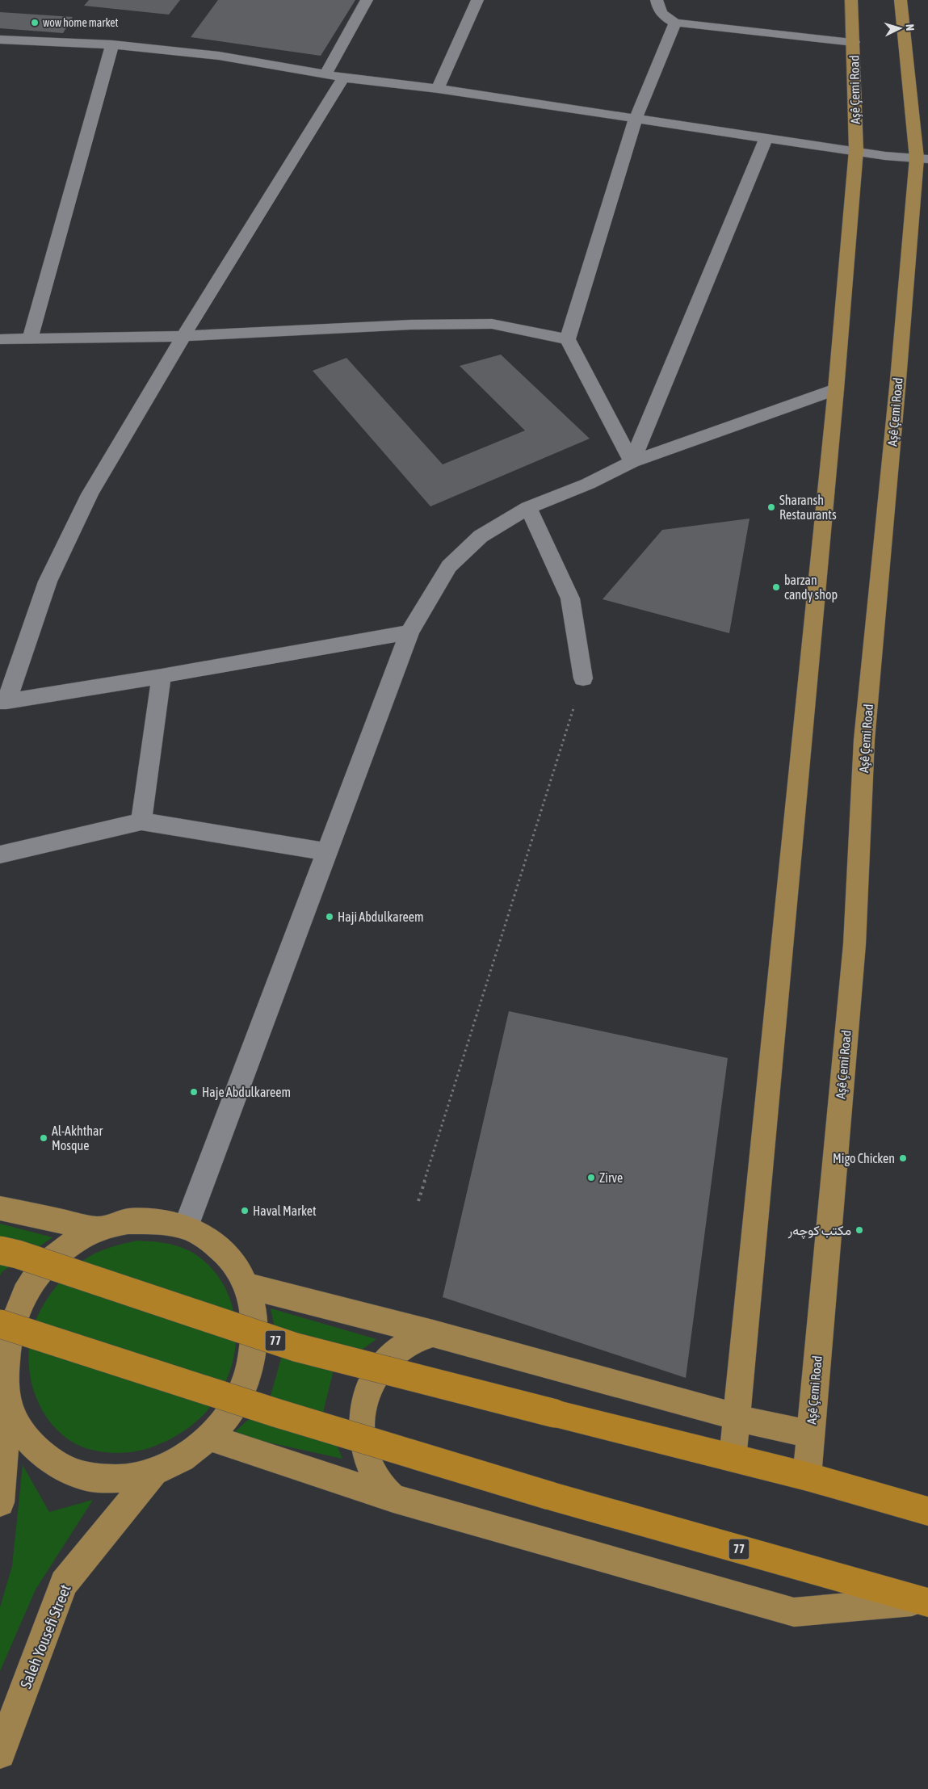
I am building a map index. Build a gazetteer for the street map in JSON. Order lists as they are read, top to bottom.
{
  "streets": {
    "highway": ["77"],
    "main road": ["Aşê Çemi Road", "Saleh Yousefi Street"]
  },
  "crossings": [
    ["Aşê Çemi Road", "77"]
  ],
  "places": [
    "wow home market",
    "Sharansh Restaurants",
    "barzan candy shop",
    "Haji Abdulkareem",
    "Haje Abdulkareem",
    "Al-Akhthar Mosque",
    "Migo Chicken",
    "Zirve",
    "Haval Market",
    "مکتب کوچه‌ر"
  ],
  "north": "right"
}
